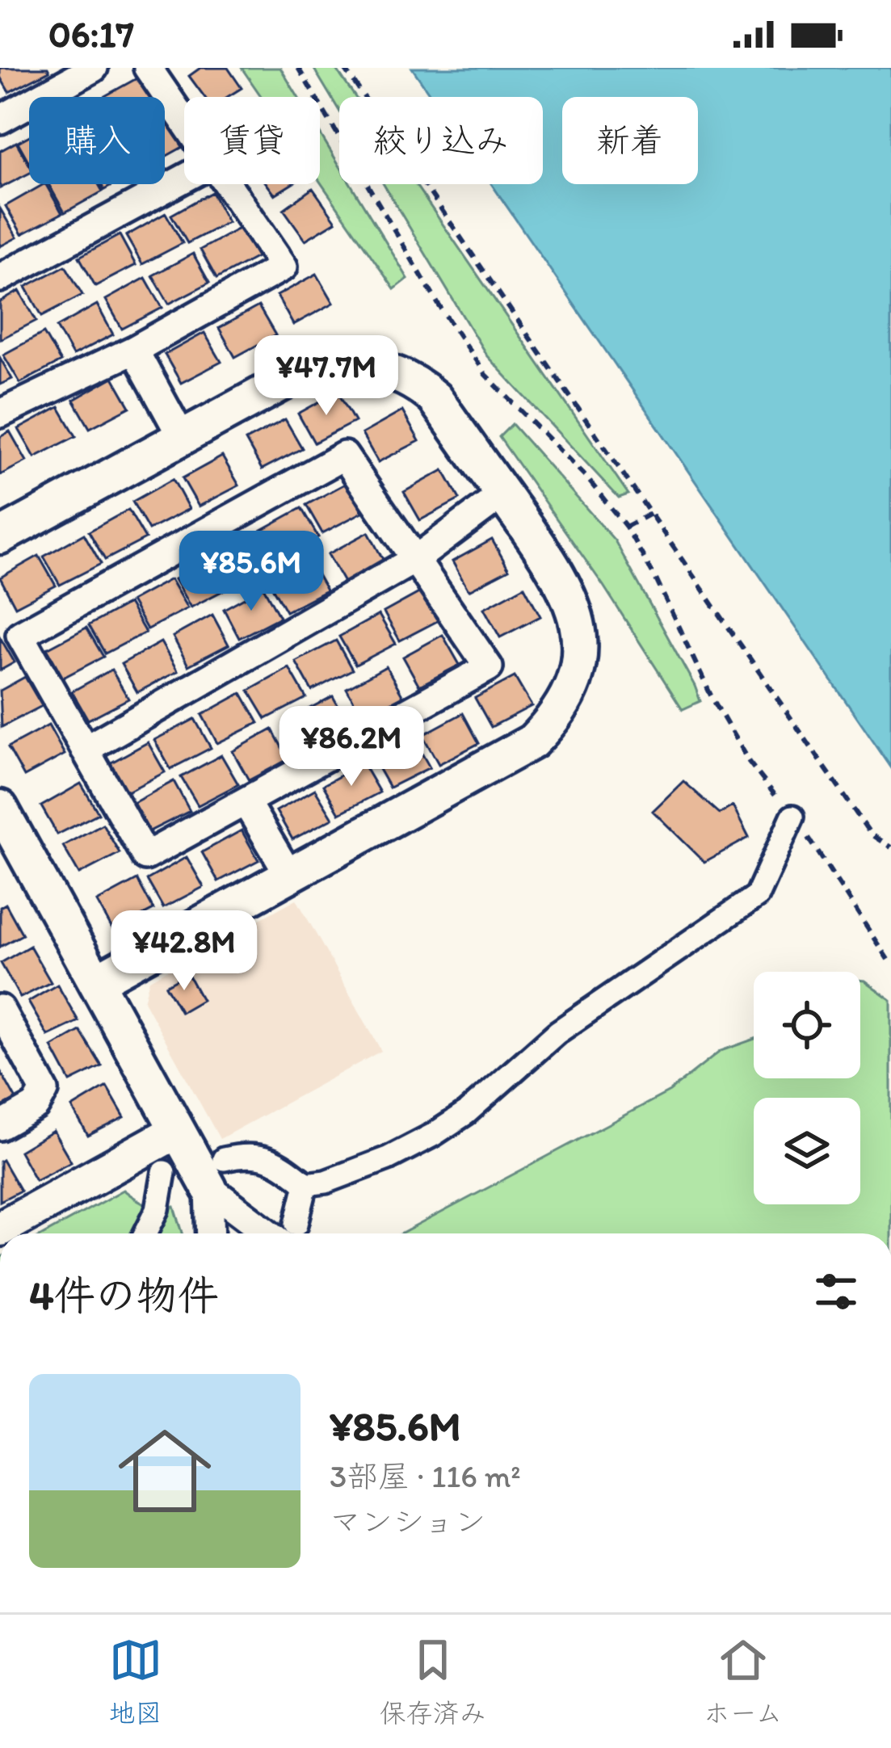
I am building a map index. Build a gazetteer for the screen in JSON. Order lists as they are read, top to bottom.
{
  "page": {
    "status": "06:17",
    "chip": [
      "購入",
      "賃貸",
      "絞り込み",
      "新着"
    ],
    "price": [
      "¥47.7M",
      "¥85.6M",
      "¥86.2M",
      "¥42.8M"
    ],
    "heading": "4件の物件",
    "list": [
      {
        "name": "¥85.6M",
        "note": "3部屋 · 116 m² · マンション"
      }
    ],
    "tabs": ["地図", "保存済み", "ホーム"]
  }
}
